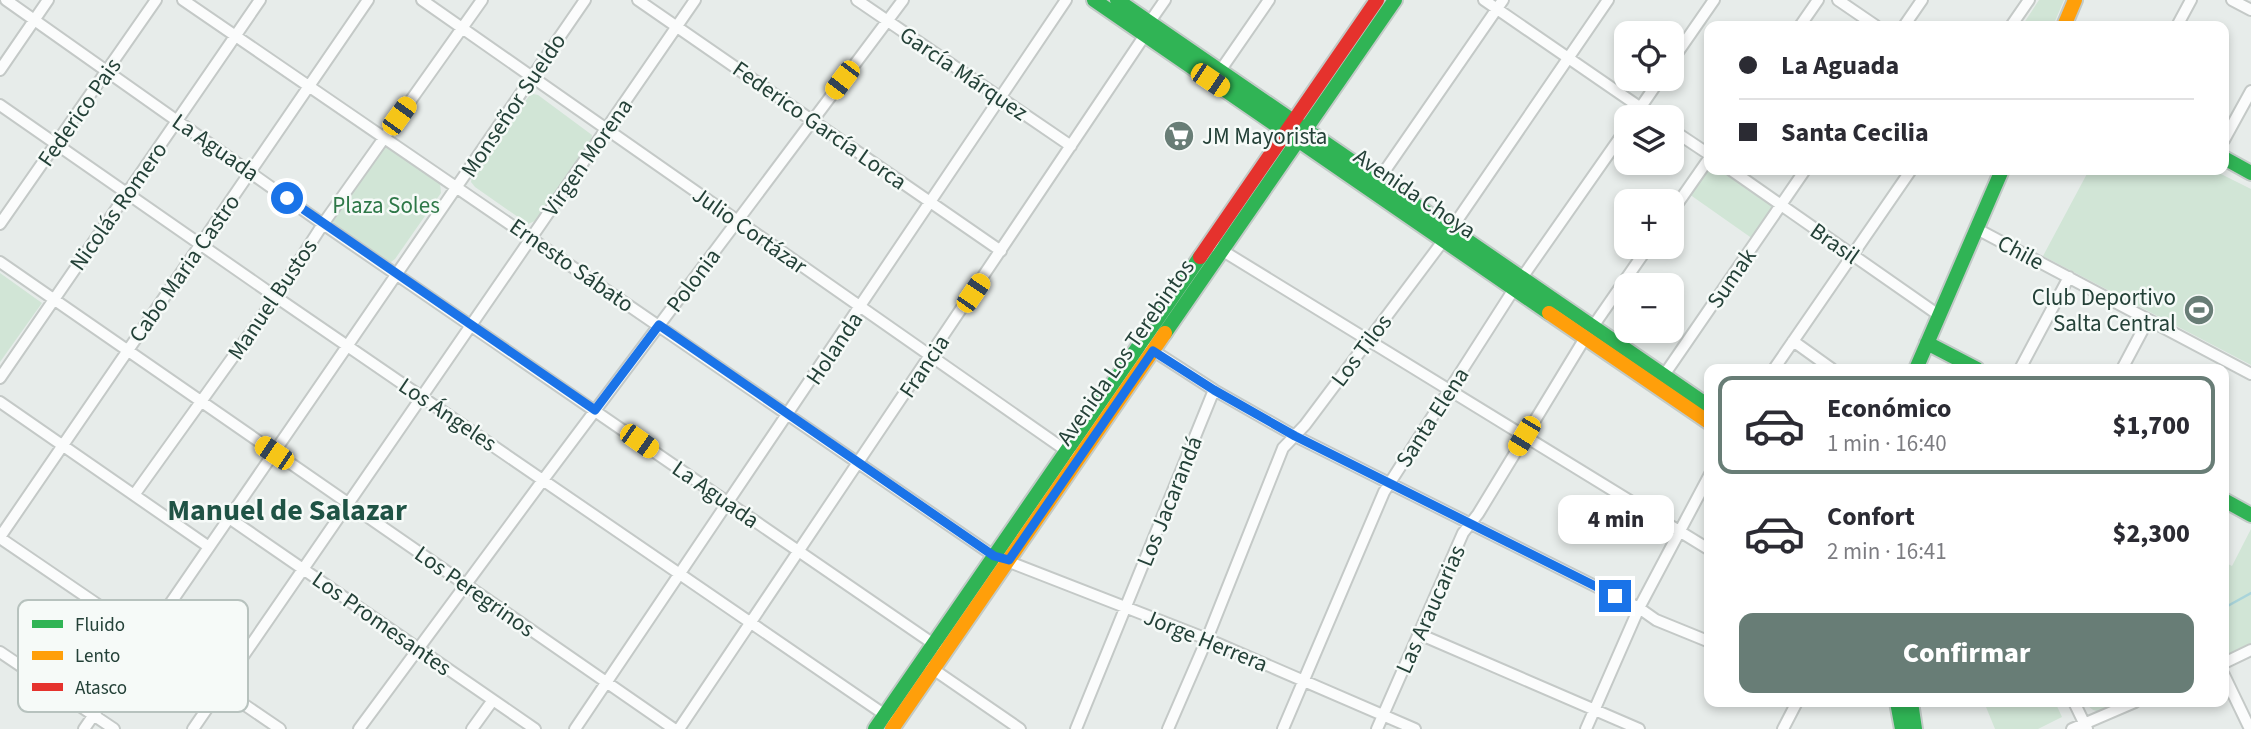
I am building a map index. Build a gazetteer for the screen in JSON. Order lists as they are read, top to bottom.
{
  "streets": {
    "main road": ["Avenida Choya", "Avenida Los Terebintos"],
    "street": [
      "García Márquez",
      "Monseñor Sueldo",
      "Federico Pais",
      "Federico García Lorca",
      "La Aguada",
      "Virgen Morena",
      "Nicolás Romero",
      "Julio Cortázar",
      "Brasil",
      "Chile",
      "Ernesto Sábato",
      "Cabo Maria Castro",
      "Sumak",
      "Polonia",
      "Manuel Bustos",
      "Holanda",
      "Los Tilos",
      "Francia",
      "Los Ángeles",
      "Santa Elena",
      "Los Jacarandá",
      "Los Peregrinos",
      "Las Araucarias",
      "Los Promesantes",
      "Jorge Herrera"
    ]
  },
  "crossings": [
    ["García Márquez", "Polonia"],
    ["García Márquez", "Holanda"],
    ["García Márquez", "Francia"],
    ["Monseñor Sueldo", "La Aguada"],
    ["Monseñor Sueldo", "Julio Cortázar"],
    ["Monseñor Sueldo", "Ernesto Sábato"],
    ["Monseñor Sueldo", "Los Ángeles"],
    ["Monseñor Sueldo", "Los Peregrinos"],
    ["Monseñor Sueldo", "Los Promesantes"],
    ["Federico Pais", "La Aguada"],
    ["Federico Pais", "Los Ángeles"],
    ["Federico García Lorca", "Virgen Morena"],
    ["Federico García Lorca", "Polonia"],
    ["Federico García Lorca", "Holanda"],
    ["Federico García Lorca", "Francia"],
    ["La Aguada", "Virgen Morena"],
    ["La Aguada", "Nicolás Romero"],
    ["La Aguada", "Cabo Maria Castro"],
    ["La Aguada", "Polonia"],
    ["La Aguada", "Manuel Bustos"],
    ["La Aguada", "Holanda"],
    ["La Aguada", "Avenida Los Terebintos"],
    ["La Aguada", "Francia"],
    ["Virgen Morena", "Julio Cortázar"],
    ["Virgen Morena", "Ernesto Sábato"],
    ["Virgen Morena", "Los Ángeles"],
    ["Virgen Morena", "Los Peregrinos"],
    ["Virgen Morena", "Los Promesantes"],
    ["Avenida Choya", "Sumak"],
    ["Avenida Choya", "Los Tilos"],
    ["Avenida Choya", "Avenida Los Terebintos"],
    ["Avenida Choya", "Francia"],
    ["Avenida Choya", "Santa Elena"],
    ["Avenida Choya", "Las Araucarias"],
    ["Nicolás Romero", "Ernesto Sábato"],
    ["Nicolás Romero", "Los Ángeles"],
    ["Nicolás Romero", "Los Peregrinos"],
    ["Julio Cortázar", "Polonia"],
    ["Julio Cortázar", "Manuel Bustos"],
    ["Julio Cortázar", "Holanda"],
    ["Julio Cortázar", "Avenida Los Terebintos"],
    ["Julio Cortázar", "Francia"],
    ["Brasil", "Sumak"],
    ["Ernesto Sábato", "Cabo Maria Castro"],
    ["Ernesto Sábato", "Polonia"],
    ["Ernesto Sábato", "Manuel Bustos"],
    ["Ernesto Sábato", "Holanda"],
    ["Ernesto Sábato", "Avenida Los Terebintos"],
    ["Ernesto Sábato", "Francia"],
    ["Ernesto Sábato", "Jorge Herrera"],
    ["Cabo Maria Castro", "Los Ángeles"],
    ["Cabo Maria Castro", "Los Peregrinos"],
    ["Polonia", "Los Ángeles"],
    ["Polonia", "Los Peregrinos"],
    ["Polonia", "Los Promesantes"],
    ["Manuel Bustos", "Los Ángeles"],
    ["Manuel Bustos", "Los Peregrinos"],
    ["Holanda", "Los Ángeles"],
    ["Holanda", "Los Peregrinos"],
    ["Los Tilos", "Jorge Herrera"],
    ["Avenida Los Terebintos", "Los Ángeles"],
    ["Avenida Los Terebintos", "Jorge Herrera"],
    ["Francia", "Los Ángeles"],
    ["Francia", "Los Peregrinos"],
    ["Santa Elena", "Jorge Herrera"],
    ["Los Jacarandá", "Jorge Herrera"],
    ["Las Araucarias", "Jorge Herrera"]
  ],
  "districts": ["Manuel de Salazar"],
  "parks": ["Plaza Soles"],
  "places": {
    "supermarket": ["JM Mayorista"],
    "sports": ["Club Deportivo Salta Central"]
  },
  "legend": ["Fluido", "Lento", "Atasco"],
  "page": {
    "map_buttons": ["+", "−"],
    "banner": ["La Aguada", "Santa Cecilia"],
    "list": [
      {
        "name": "Económico",
        "note": "1 min · 16:40",
        "value": "$1,700"
      },
      {
        "name": "Confort",
        "note": "2 min · 16:41",
        "value": "$2,300"
      }
    ],
    "bubble": "4 min",
    "buttons": "Confirmar"
  }
}
